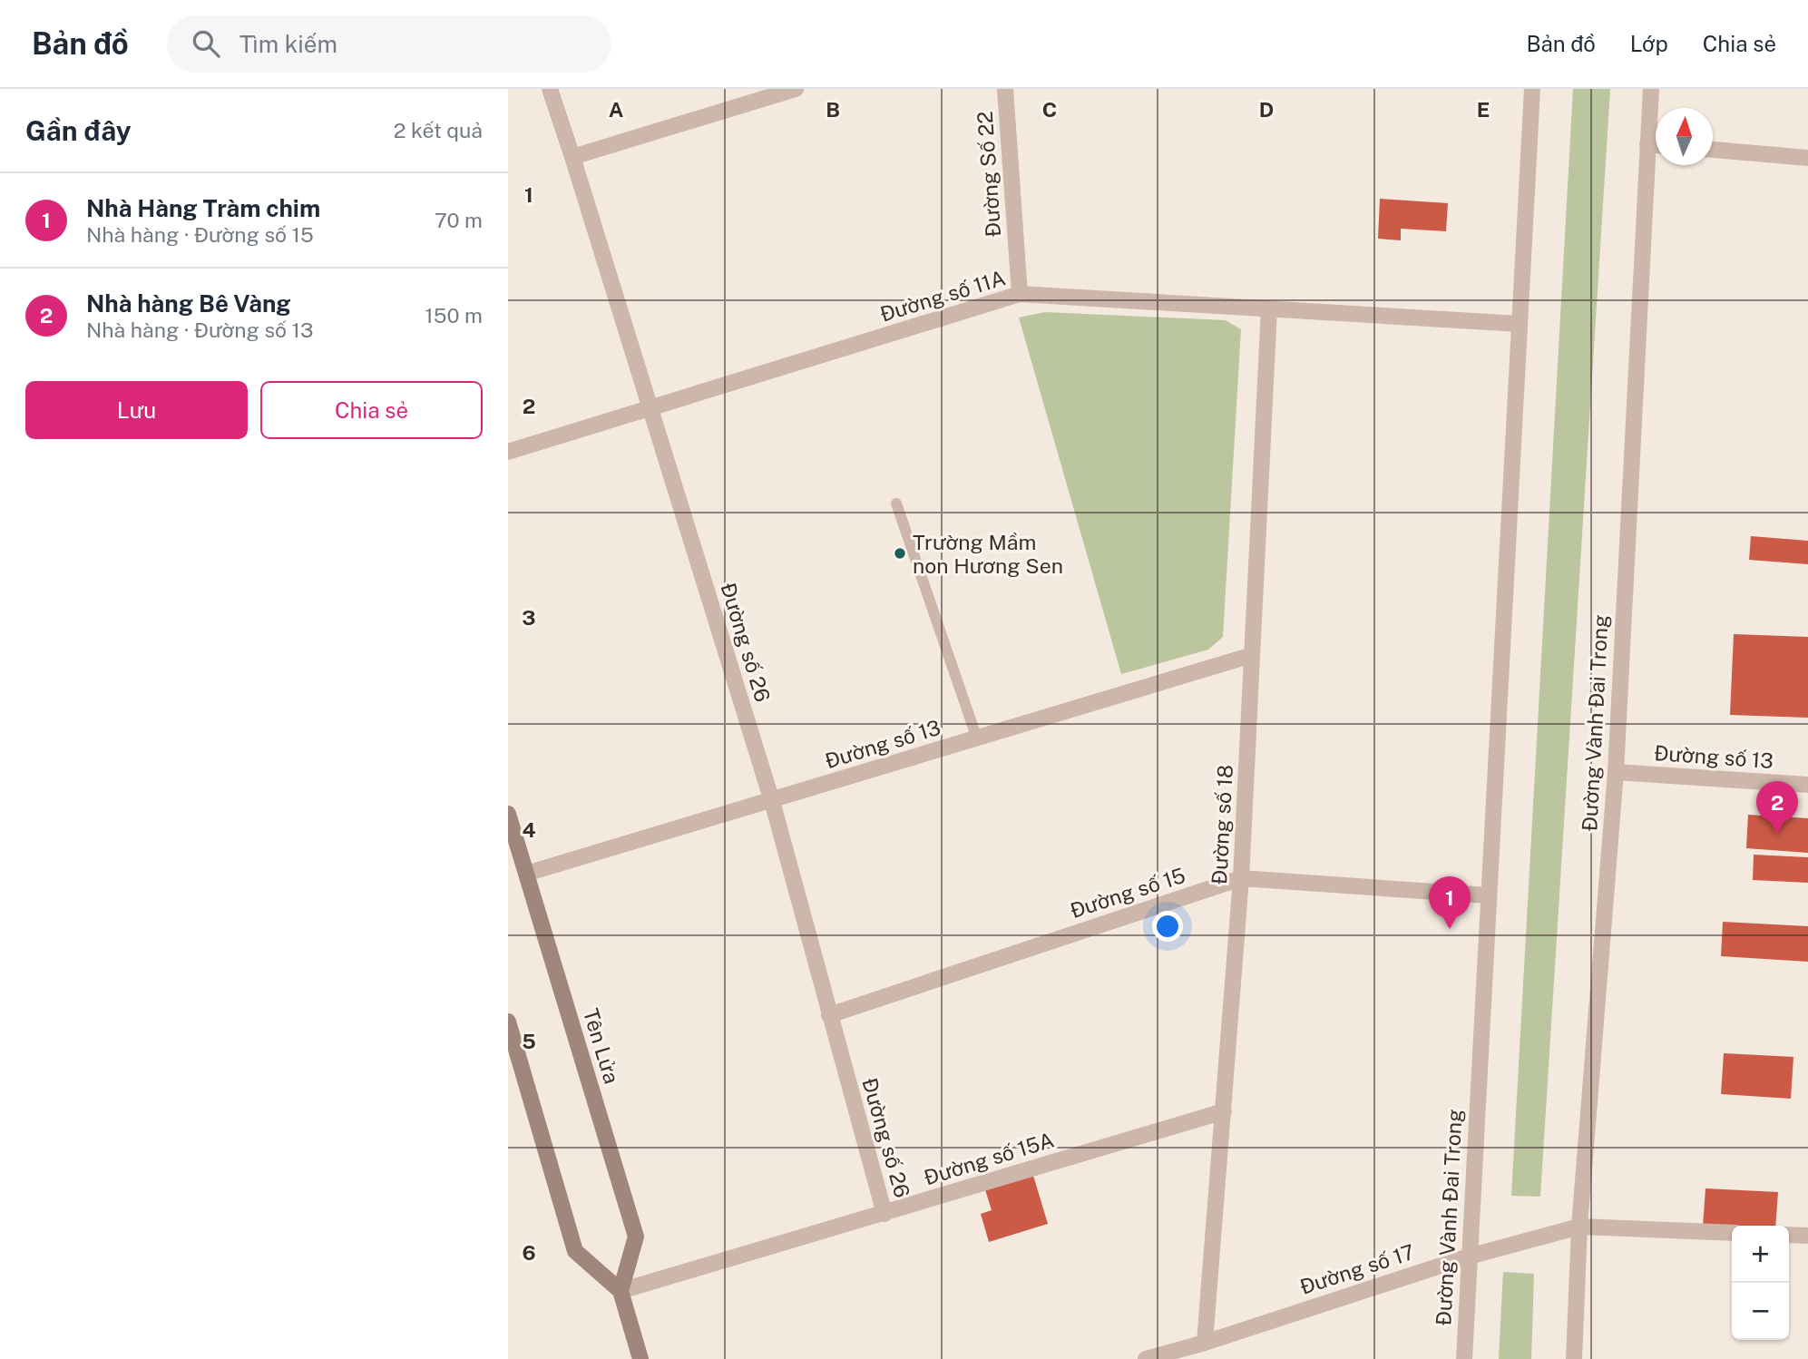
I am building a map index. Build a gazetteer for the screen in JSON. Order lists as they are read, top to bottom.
{
  "streets": {
    "main road": ["Tên Lửa"],
    "street": [
      "Đường Số 22",
      "Đường số 11A",
      "Đường số 26",
      "Đường Vành Đai Trong",
      "Đường số 13",
      "Đường số 18",
      "Đường số 15",
      "Đường số 15A",
      "Đường số 17"
    ]
  },
  "crossings": [
    ["Đường Số 22", "Đường số 11A"],
    ["Đường số 11A", "Đường số 26"],
    ["Đường số 11A", "Đường Vành Đai Trong"],
    ["Đường số 11A", "Đường số 18"],
    ["Đường số 26", "Đường số 13"],
    ["Đường số 26", "Đường số 15"],
    ["Đường số 26", "Đường số 15A"],
    ["Đường Vành Đai Trong", "Đường số 13"],
    ["Đường Vành Đai Trong", "Đường số 15"],
    ["Đường Vành Đai Trong", "Đường số 17"],
    ["Đường số 13", "Đường số 18"],
    ["Đường số 13", "Tên Lửa"],
    ["Đường số 18", "Đường số 15"],
    ["Đường số 18", "Đường số 15A"],
    ["Đường số 18", "Đường số 17"],
    ["Tên Lửa", "Đường số 15A"]
  ],
  "places": ["Trường Mầm non Hương Sen"],
  "north": "top",
  "page": {
    "header": "Bản đồ",
    "search": "Tìm kiếm",
    "nav": ["Bản đồ", "Lớp", "Chia sẻ"],
    "heading": ["Gần đây", "2 kết quả"],
    "list": [
      {
        "mark": "1",
        "name": "Nhà Hàng Tràm chim",
        "note": "Nhà hàng · Đường số 15",
        "value": "70 m"
      },
      {
        "mark": "2",
        "name": "Nhà hàng Bê Vàng",
        "note": "Nhà hàng · Đường số 13",
        "value": "150 m"
      }
    ],
    "buttons": ["Lưu", "Chia sẻ"],
    "pins": ["2", "1"],
    "map_buttons": ["+", "−"]
  },
  "grid": {
    "columns": [
      "A",
      "B",
      "C",
      "D",
      "E"
    ],
    "rows": [
      "1",
      "2",
      "3",
      "4",
      "5",
      "6"
    ]
  }
}
